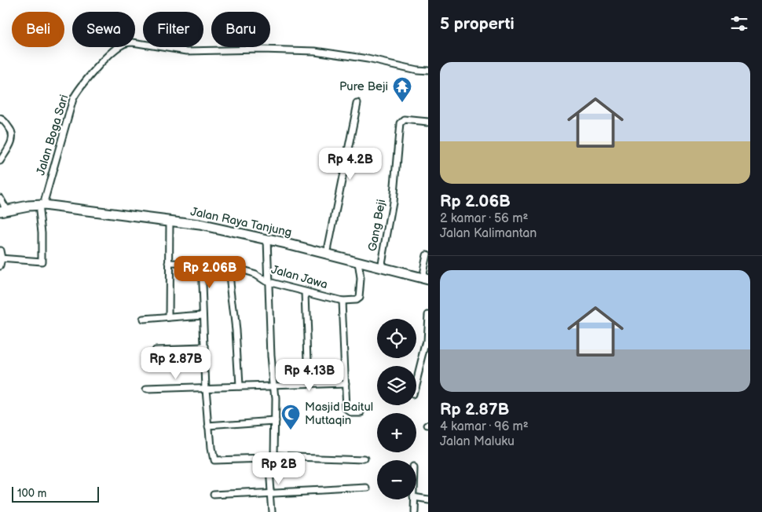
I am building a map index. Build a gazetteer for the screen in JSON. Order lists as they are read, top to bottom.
{
  "streets": {
    "main road": ["Jalan Raya Tanjung"],
    "street": ["Jalan Boga Sari", "Gang Beji", "Jalan Jawa"]
  },
  "crossings": [
    ["Jalan Boga Sari", "Jalan Raya Tanjung"],
    ["Jalan Raya Tanjung", "Gang Beji"],
    ["Jalan Raya Tanjung", "Jalan Jawa"]
  ],
  "places": {
    "temple": ["Pure Beji"],
    "mosque": ["Masjid Baitul Muttaqin"]
  },
  "scale_bar": "100 m",
  "page": {
    "heading": "5 properti",
    "chip": [
      "Beli",
      "Sewa",
      "Filter",
      "Baru"
    ],
    "list": [
      {
        "name": "Rp 2.06B",
        "note": "2 kamar · 56 m² · Jalan Kalimantan"
      },
      {
        "name": "Rp 2.87B",
        "note": "4 kamar · 96 m² · Jalan Maluku"
      }
    ],
    "price": [
      "Rp 4.2B",
      "Rp 2.06B",
      "Rp 2.87B",
      "Rp 4.13B",
      "Rp 2B"
    ],
    "map_buttons": ["+", "−"],
    "scale": "100 m"
  }
}
